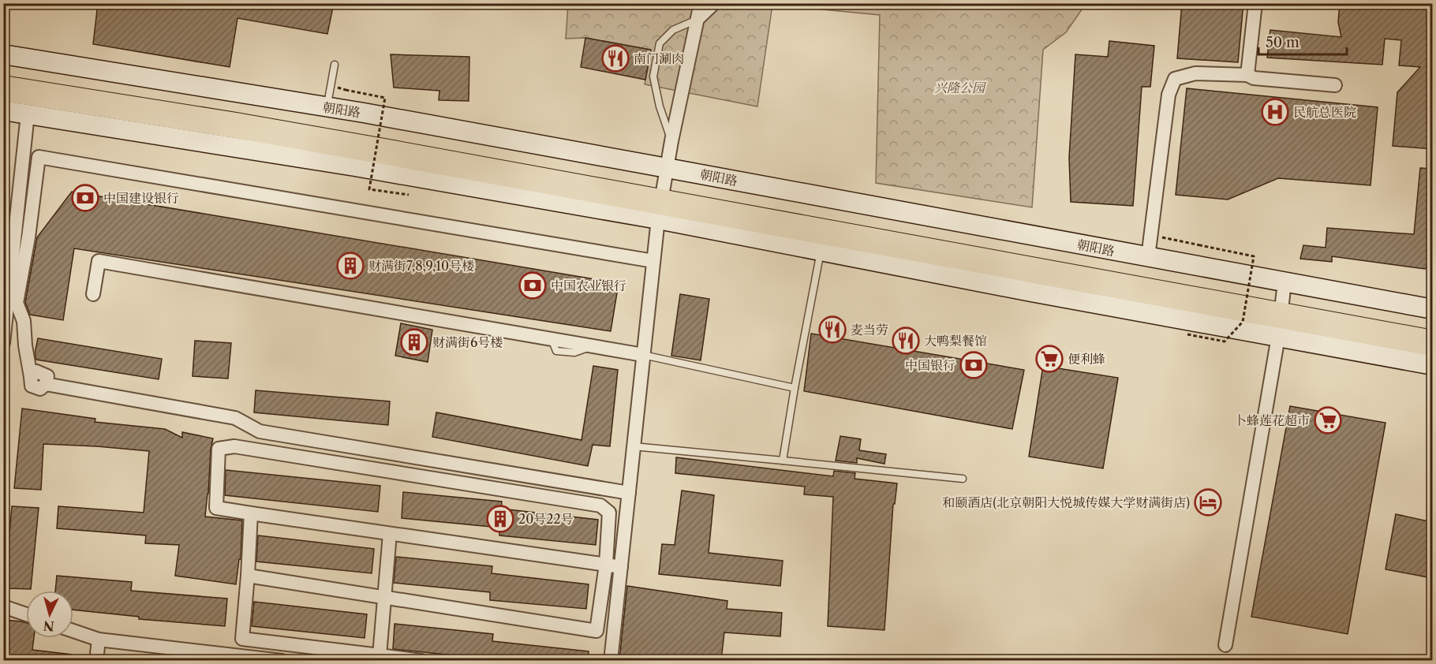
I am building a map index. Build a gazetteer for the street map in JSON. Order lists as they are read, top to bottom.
{
  "streets": {
    "highway": ["朝阳路"]
  },
  "parks": ["兴隆公园"],
  "places": {
    "restaurant": ["南门涮肉", "麦当劳", "大鸭梨餐馆"],
    "hospital": ["民航总医院"],
    "bank": ["中国建设银行", "中国农业银行", "中国银行"],
    "building": ["财满街7,8,9,10号楼", "财满街6号楼", "20号22号"],
    "supermarket": ["便利蜂", "卜蜂莲花超市"],
    "hotel": ["和颐酒店(北京朝阳大悦城传媒大学财满街店)"]
  },
  "scale_bar": "50 m",
  "north": "bottom"
}
